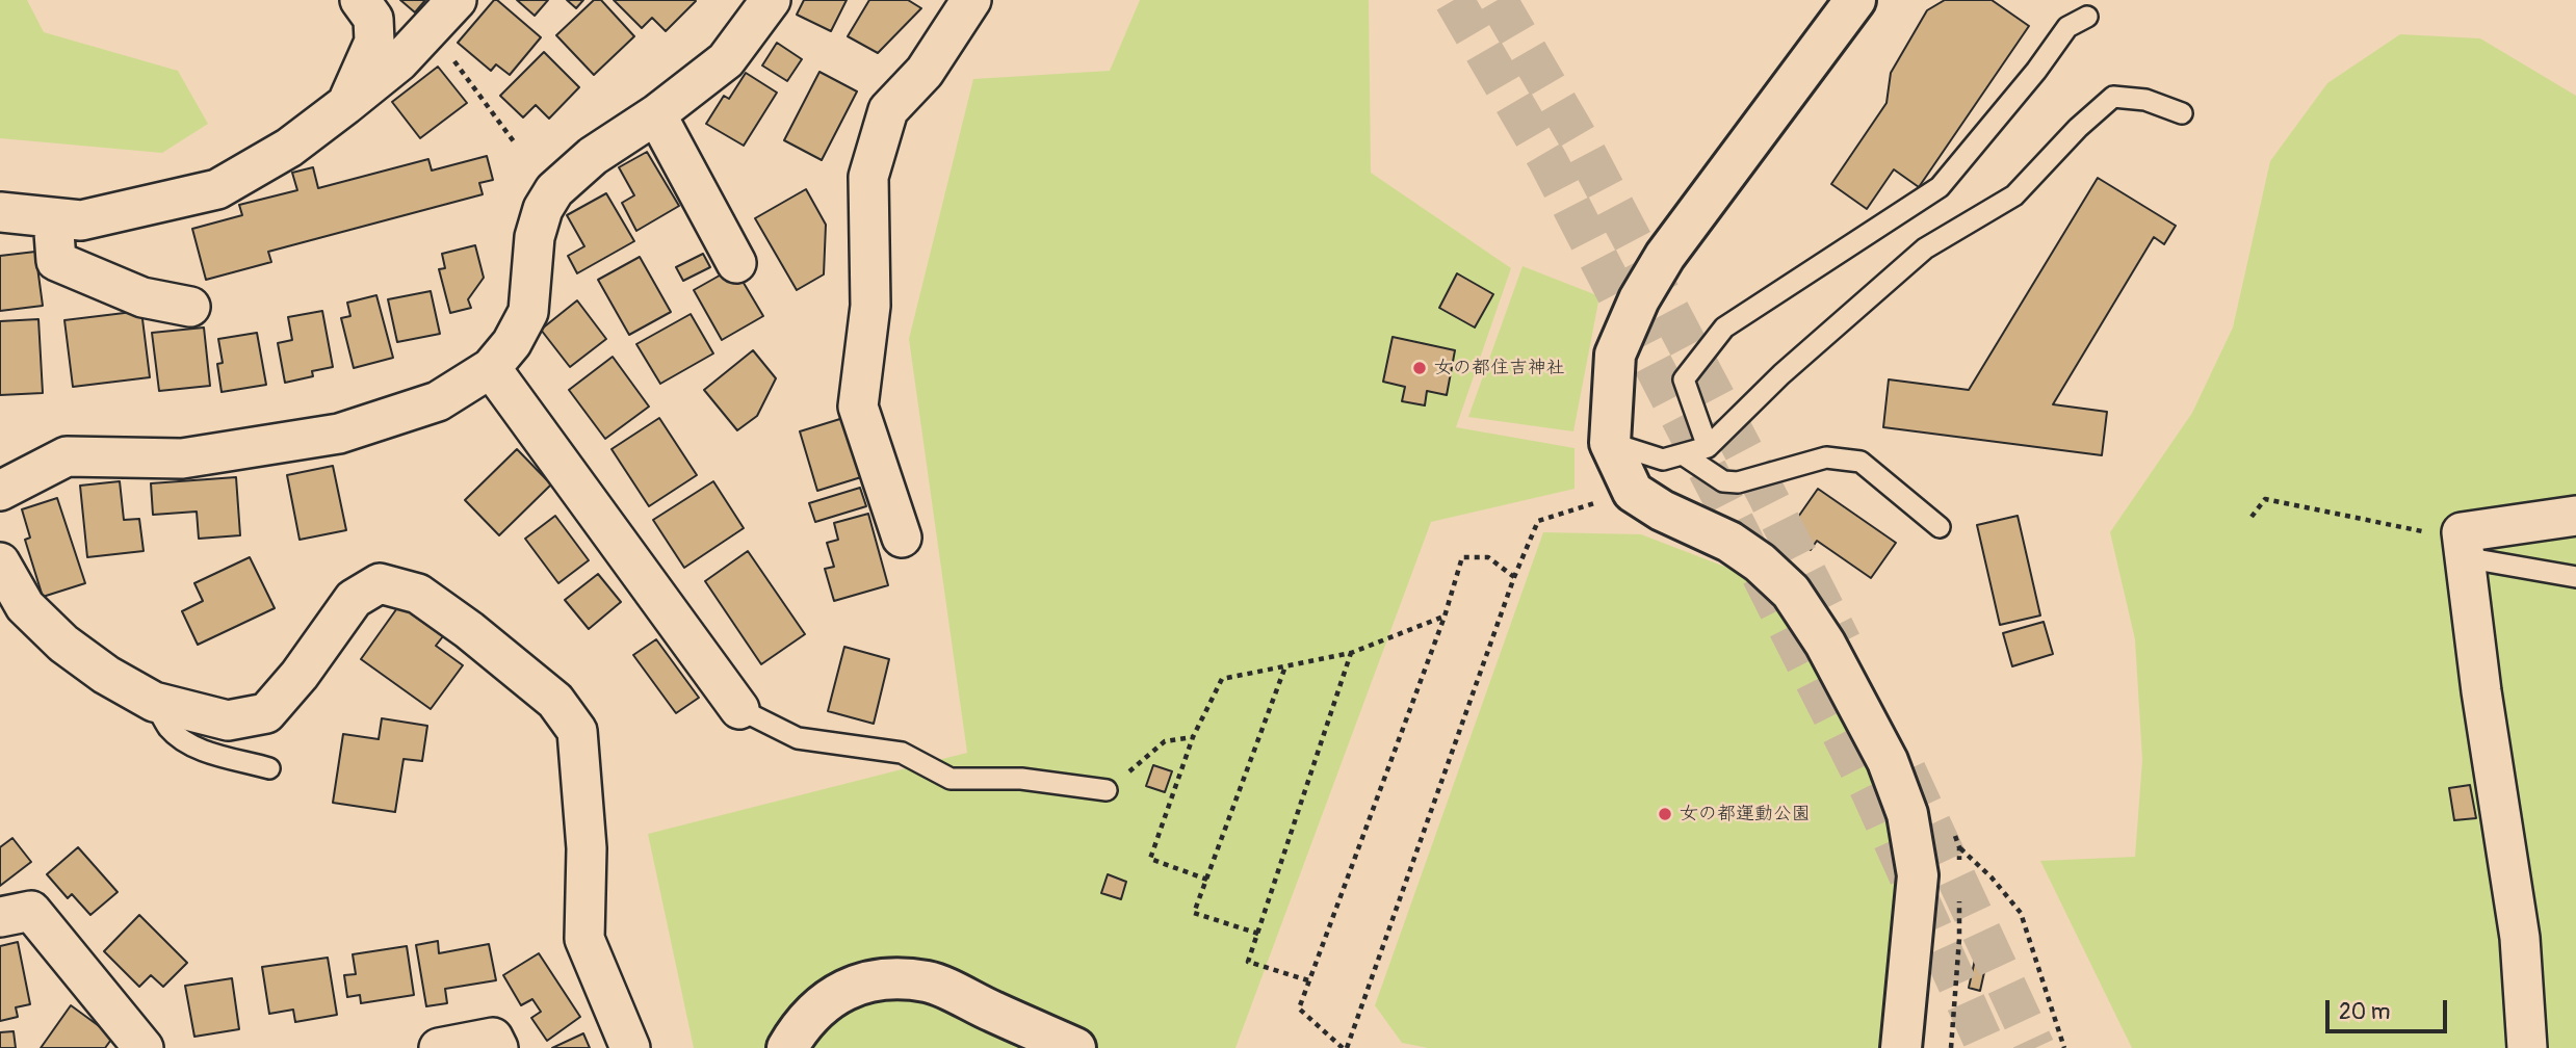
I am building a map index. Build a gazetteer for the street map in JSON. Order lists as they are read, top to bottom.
{
  "places": ["女の都住吉神社", "女の都運動公園"],
  "scale_bar": "20 m"
}
